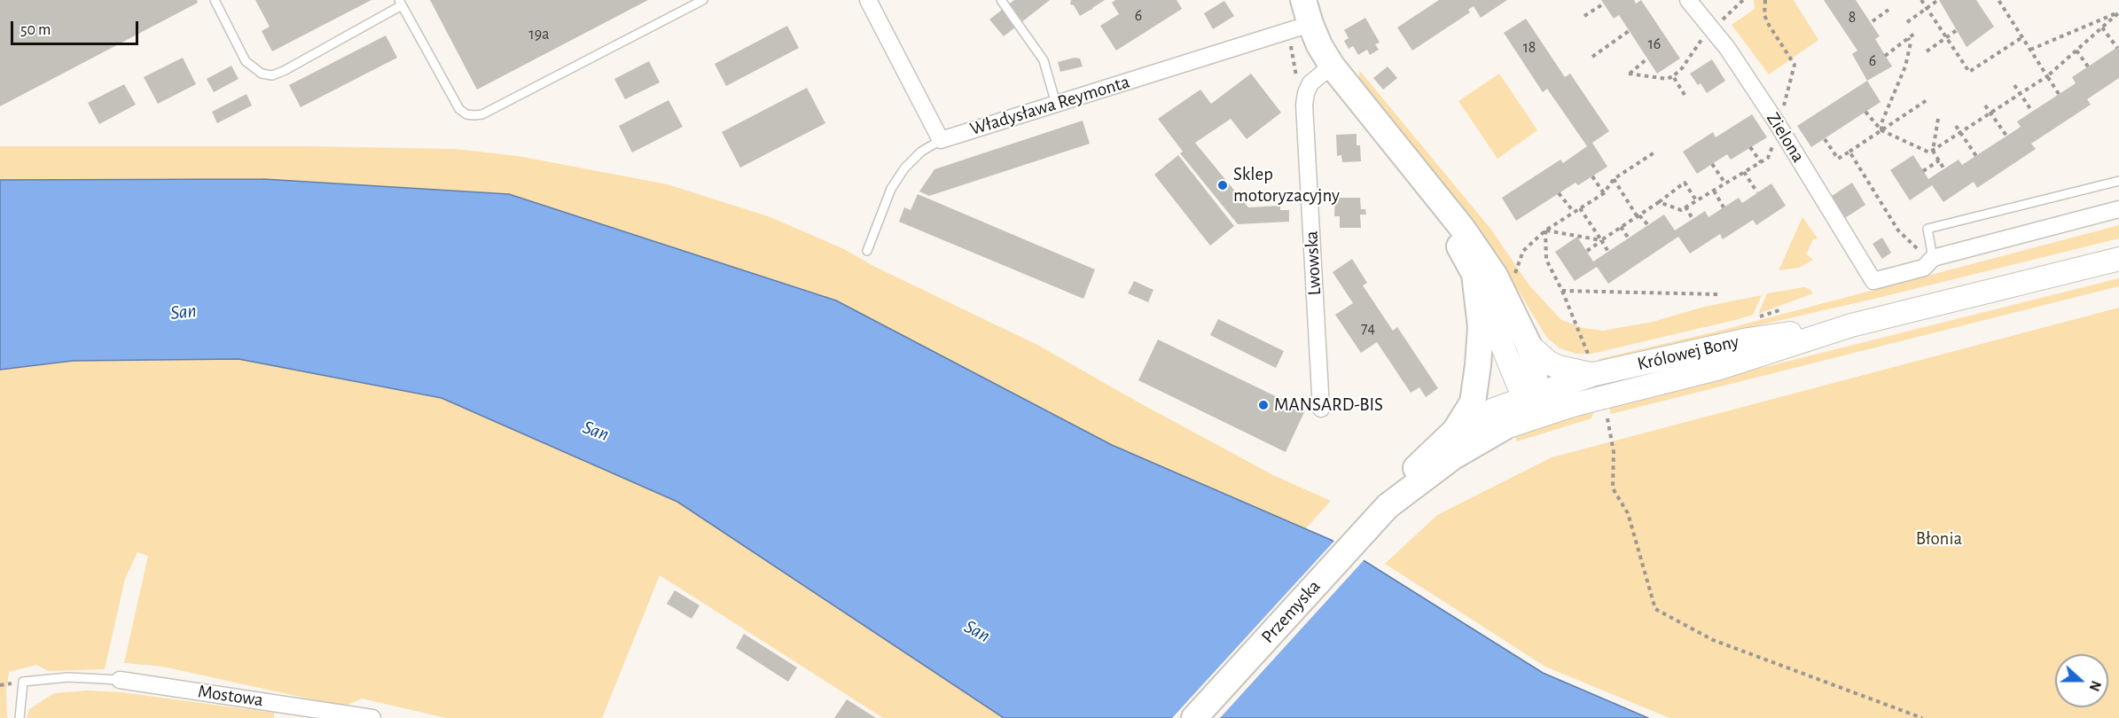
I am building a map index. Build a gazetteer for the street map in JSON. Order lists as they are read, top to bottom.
{
  "streets": {
    "main road": ["Królowej Bony", "Przemyska"],
    "street": [
      "Władysława Reymonta",
      "Zielona",
      "Lwowska",
      "Mostowa"
    ]
  },
  "crossings": [
    ["Królowej Bony", "Przemyska"]
  ],
  "water": ["San"],
  "parks": ["Błonia"],
  "places": ["Sklep motoryzacyjny", "MANSARD-BIS"],
  "house_numbers": [
    "6",
    "8",
    "19a",
    "16",
    "18",
    "6",
    "74"
  ],
  "scale_bar": "50 m",
  "north": "right"
}
